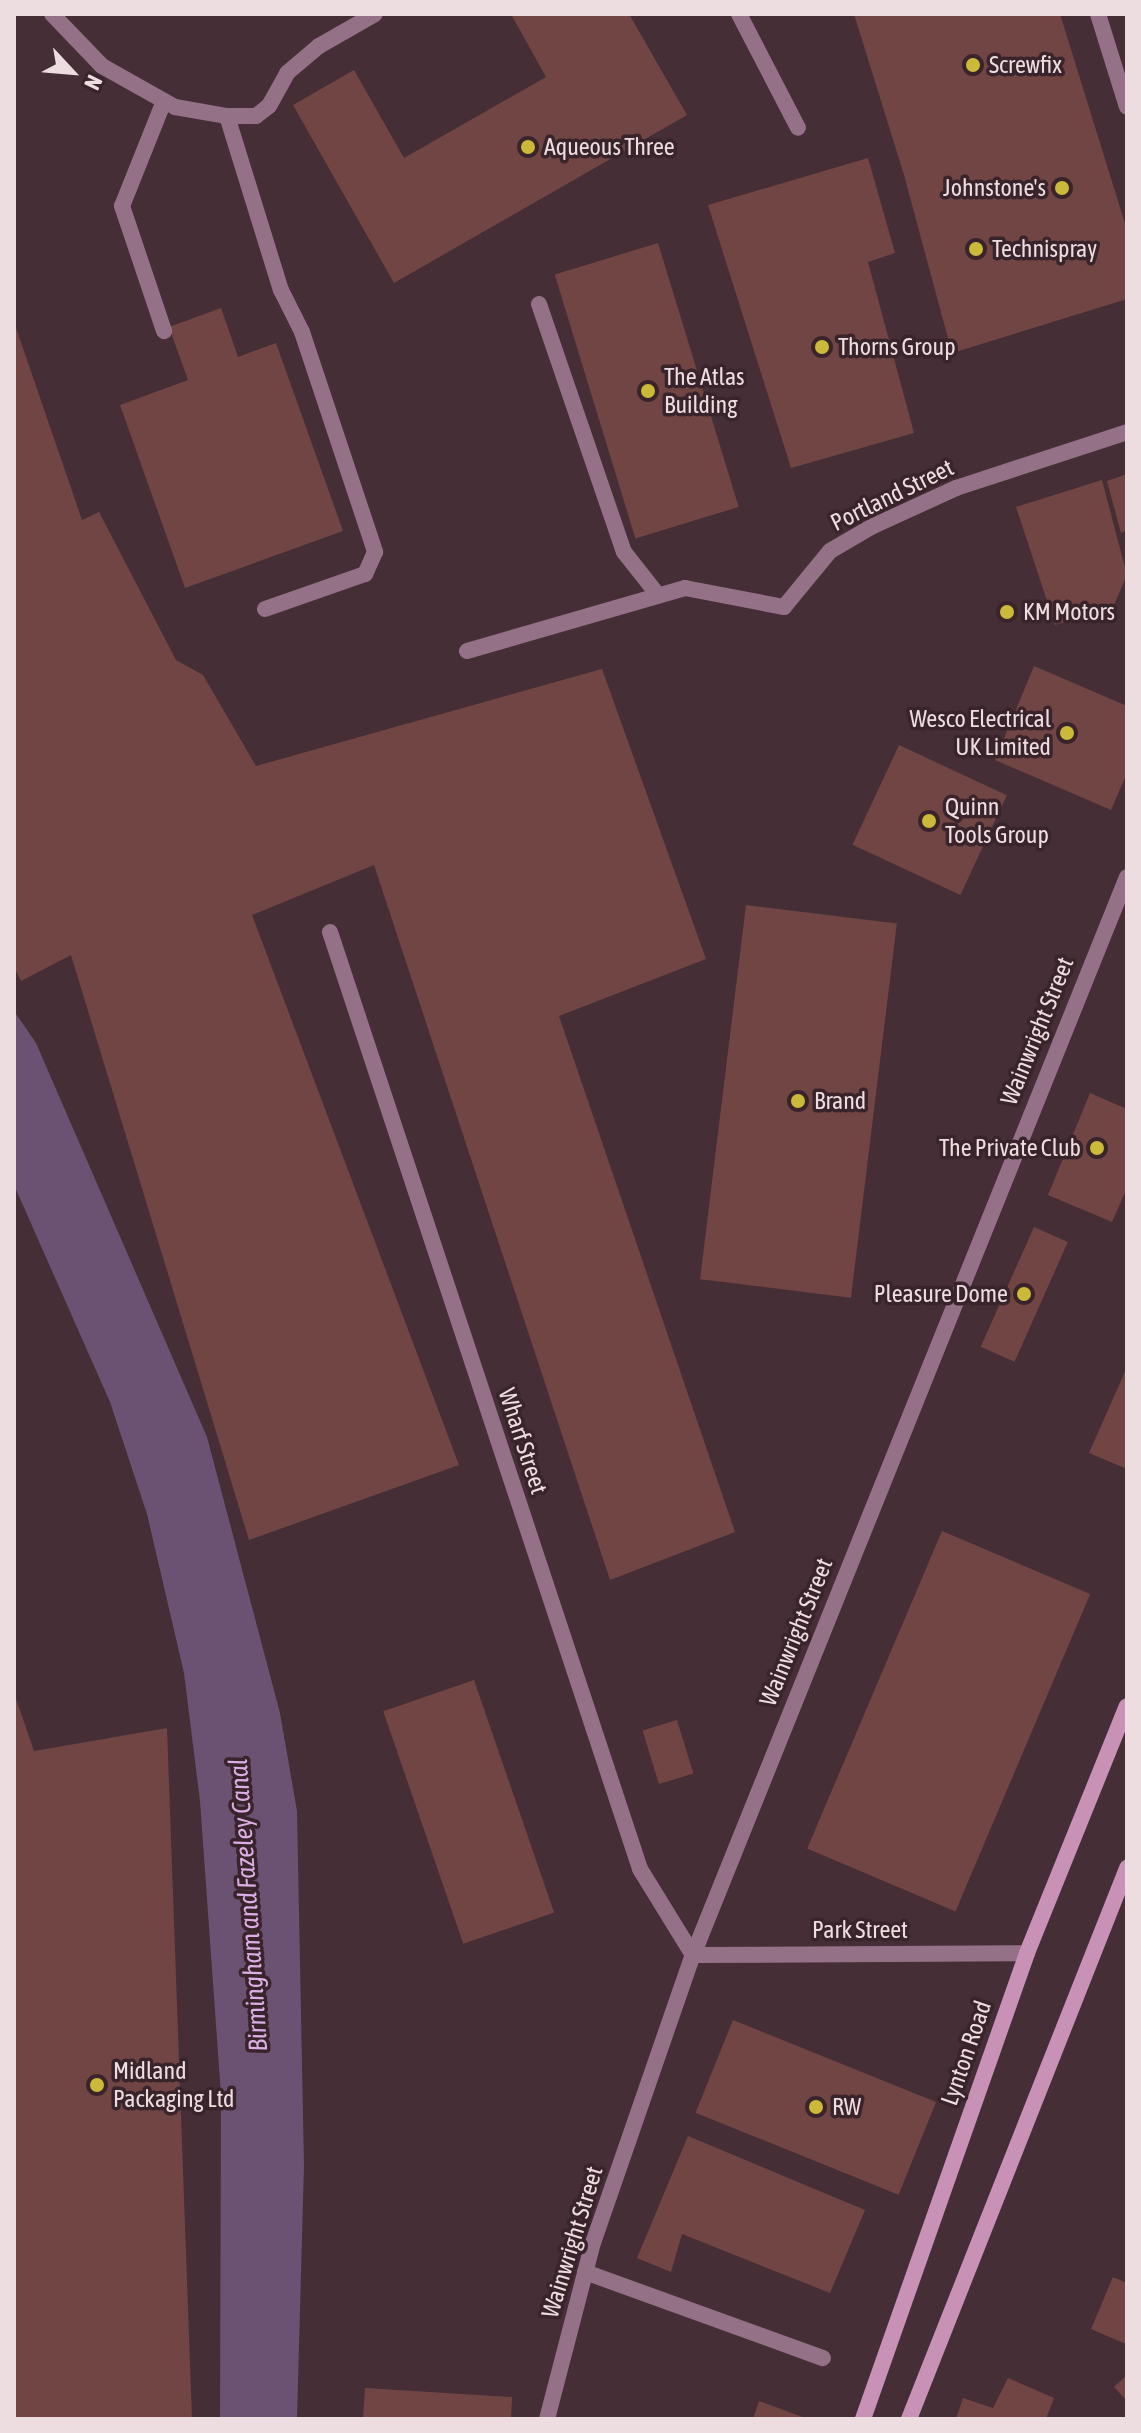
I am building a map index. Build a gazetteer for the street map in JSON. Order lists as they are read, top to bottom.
{
  "streets": {
    "main road": ["Lynton Road"],
    "street": [
      "Portland Street",
      "Wainwright Street",
      "Wharf Street",
      "Park Street"
    ]
  },
  "crossings": [
    ["Wainwright Street", "Wharf Street"],
    ["Wainwright Street", "Park Street"],
    ["Wharf Street", "Park Street"],
    ["Park Street", "Lynton Road"]
  ],
  "water": ["Birmingham and Fazeley Canal"],
  "places": [
    "Screwfix",
    "Aqueous Three",
    "Johnstone's",
    "Technispray",
    "Thorns Group",
    "The Atlas Building",
    "KM Motors",
    "Wesco Electrical UK Limited",
    "Quinn Tools Group",
    "Brand",
    "The Private Club",
    "Pleasure Dome",
    "Midland Packaging Ltd",
    "RW"
  ],
  "north": "bottom right"
}
